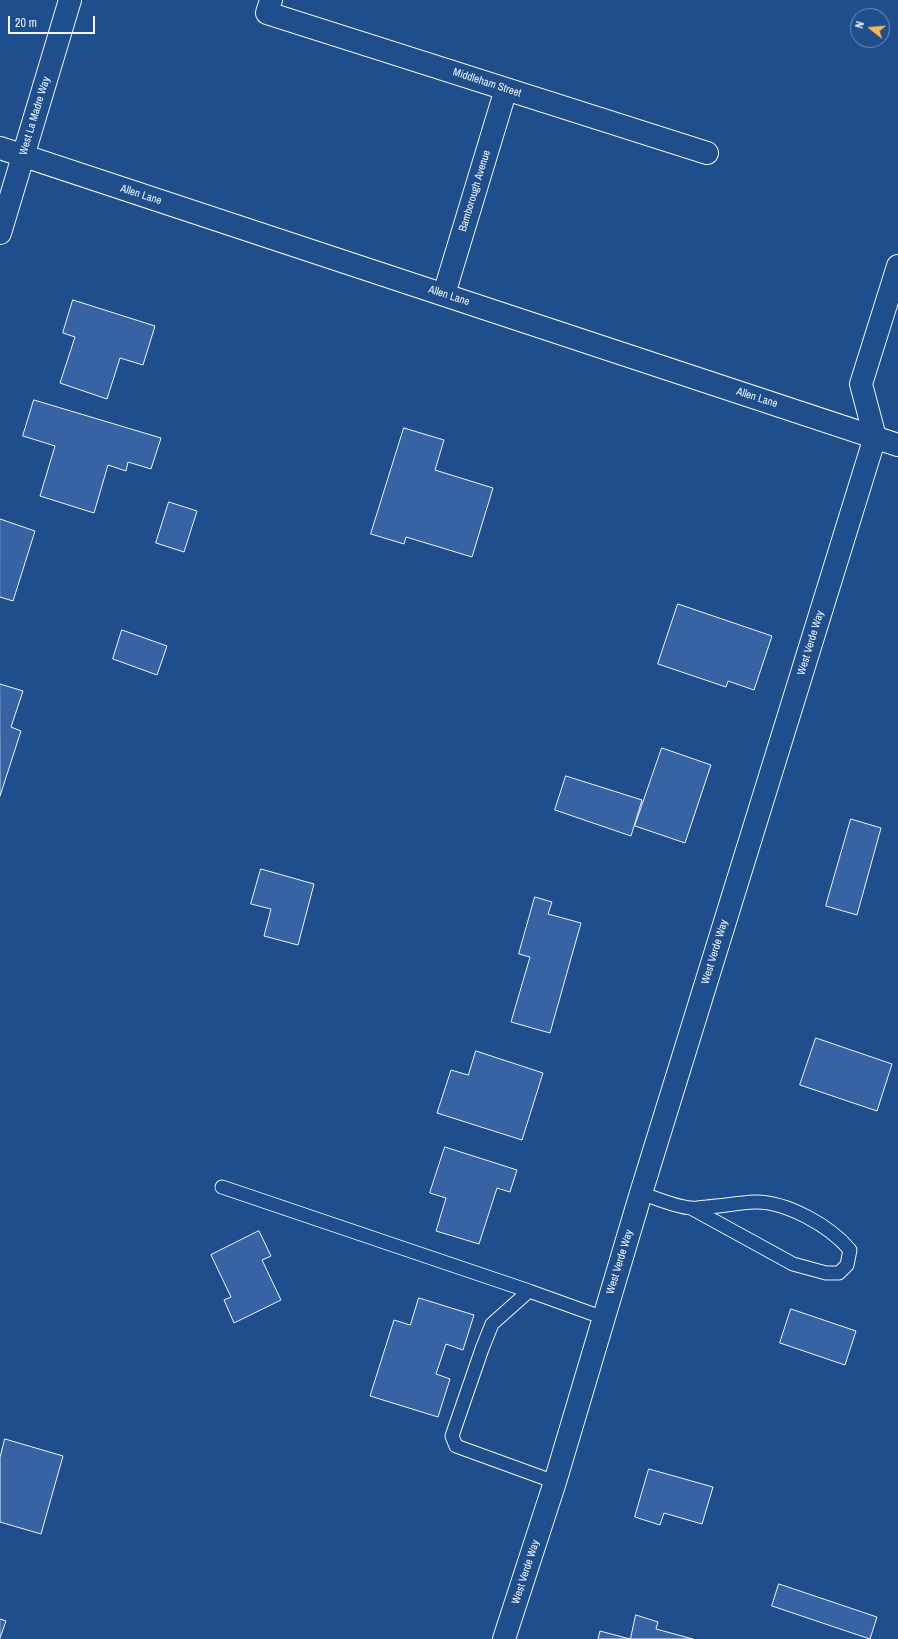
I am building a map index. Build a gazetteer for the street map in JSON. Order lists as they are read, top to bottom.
{
  "streets": {
    "street": [
      "Middleham Street",
      "West La Madre Way",
      "Bamborough Avenue",
      "Allen Lane",
      "West Verde Way"
    ]
  },
  "crossings": [
    ["Middleham Street", "Bamborough Avenue"],
    ["West La Madre Way", "Allen Lane"],
    ["Bamborough Avenue", "Allen Lane"],
    ["Allen Lane", "West Verde Way"]
  ],
  "scale_bar": "20 m",
  "north": "left"
}
